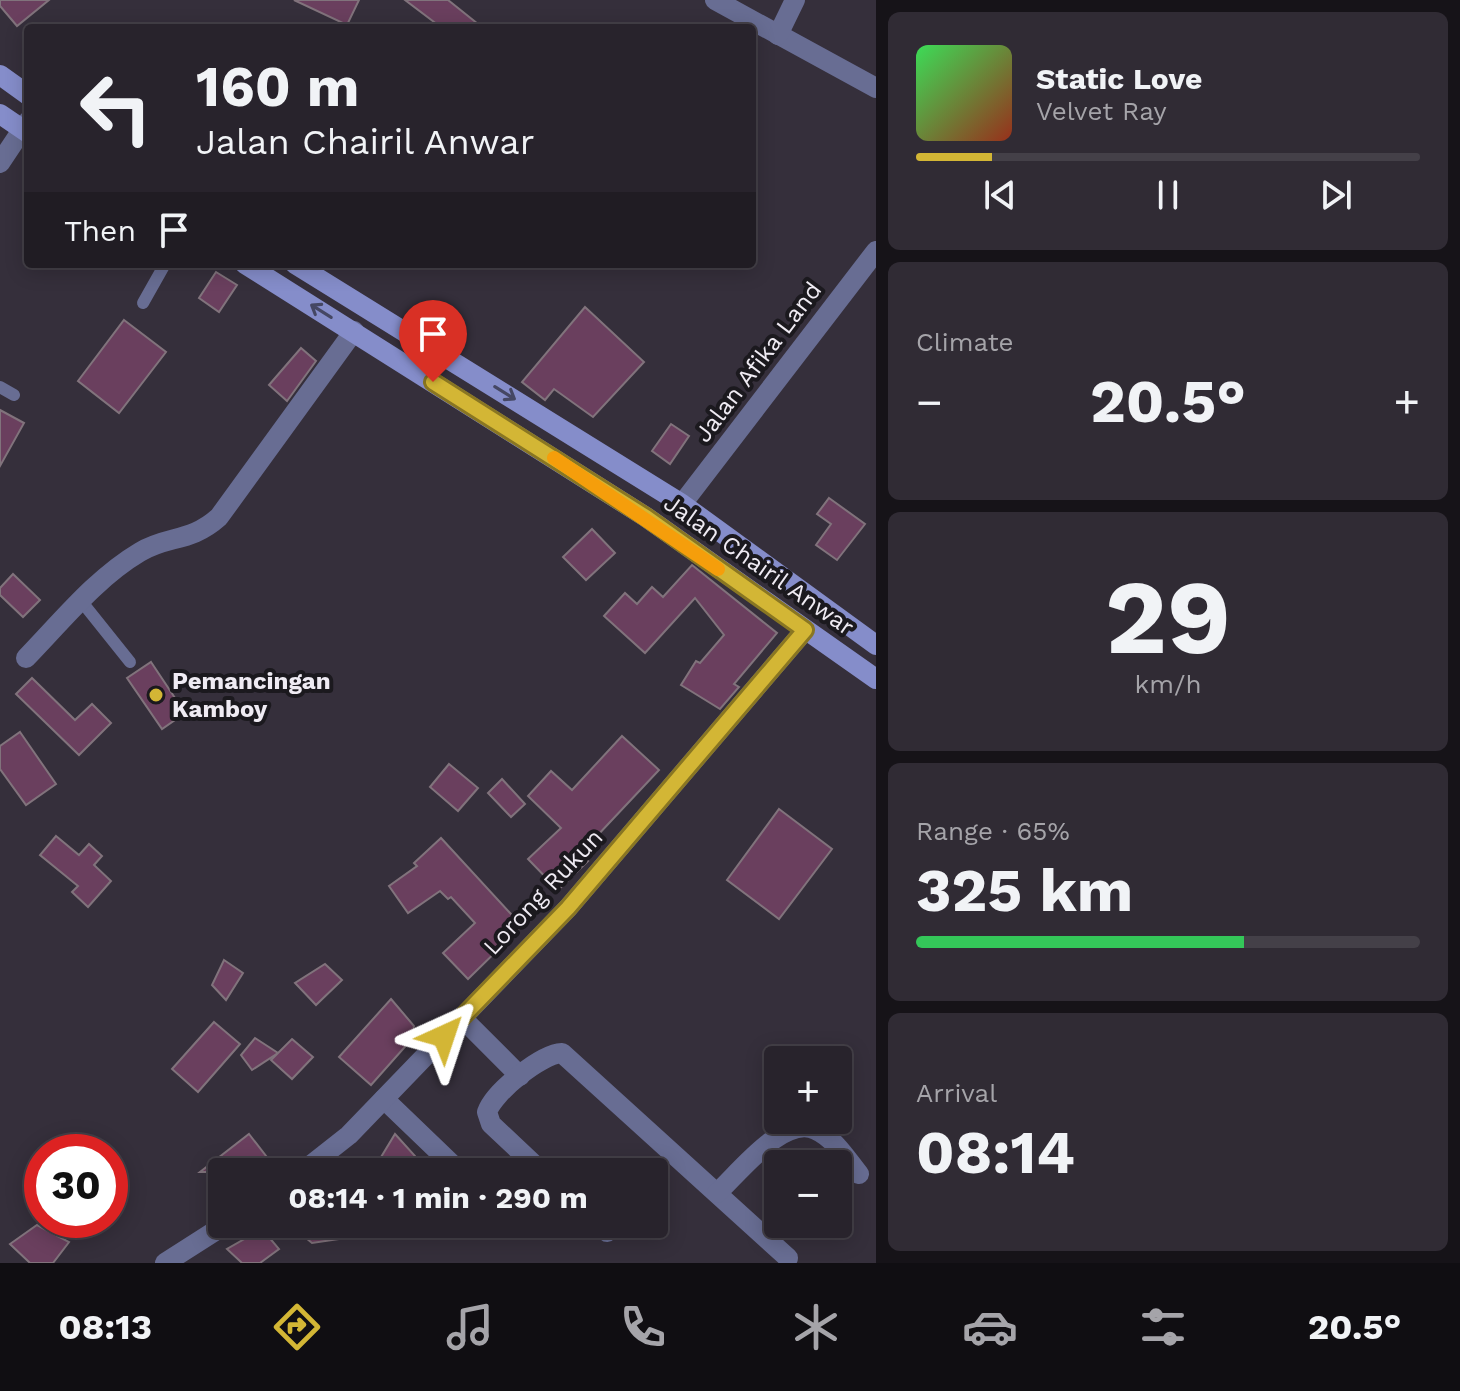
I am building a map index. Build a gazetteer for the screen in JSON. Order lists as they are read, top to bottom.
{
  "streets": {
    "main road": ["Jalan Chairil Anwar"],
    "street": ["Jalan Afika Land", "Lorong Rukun"]
  },
  "crossings": [
    ["Jalan Afika Land", "Jalan Chairil Anwar"],
    ["Jalan Chairil Anwar", "Lorong Rukun"]
  ],
  "places": ["Pemancingan Kamboy"],
  "page": {
    "turn": ["160 m", "Jalan Chairil Anwar"],
    "song": ["Static Love", "Velvet Ray"],
    "then": "Then",
    "tile": [
      "Climate",
      ["29", "km/h"],
      ["Range · 65%", "325 km"],
      ["Arrival", "08:14"]
    ],
    "heat": ["−", "20.5°", "+"],
    "map_buttons": ["+", "−"],
    "limit": "30",
    "trip": "08:14 · 1 min · 290 m",
    "tabs": ["08:13", "20.5°"]
  }
}
